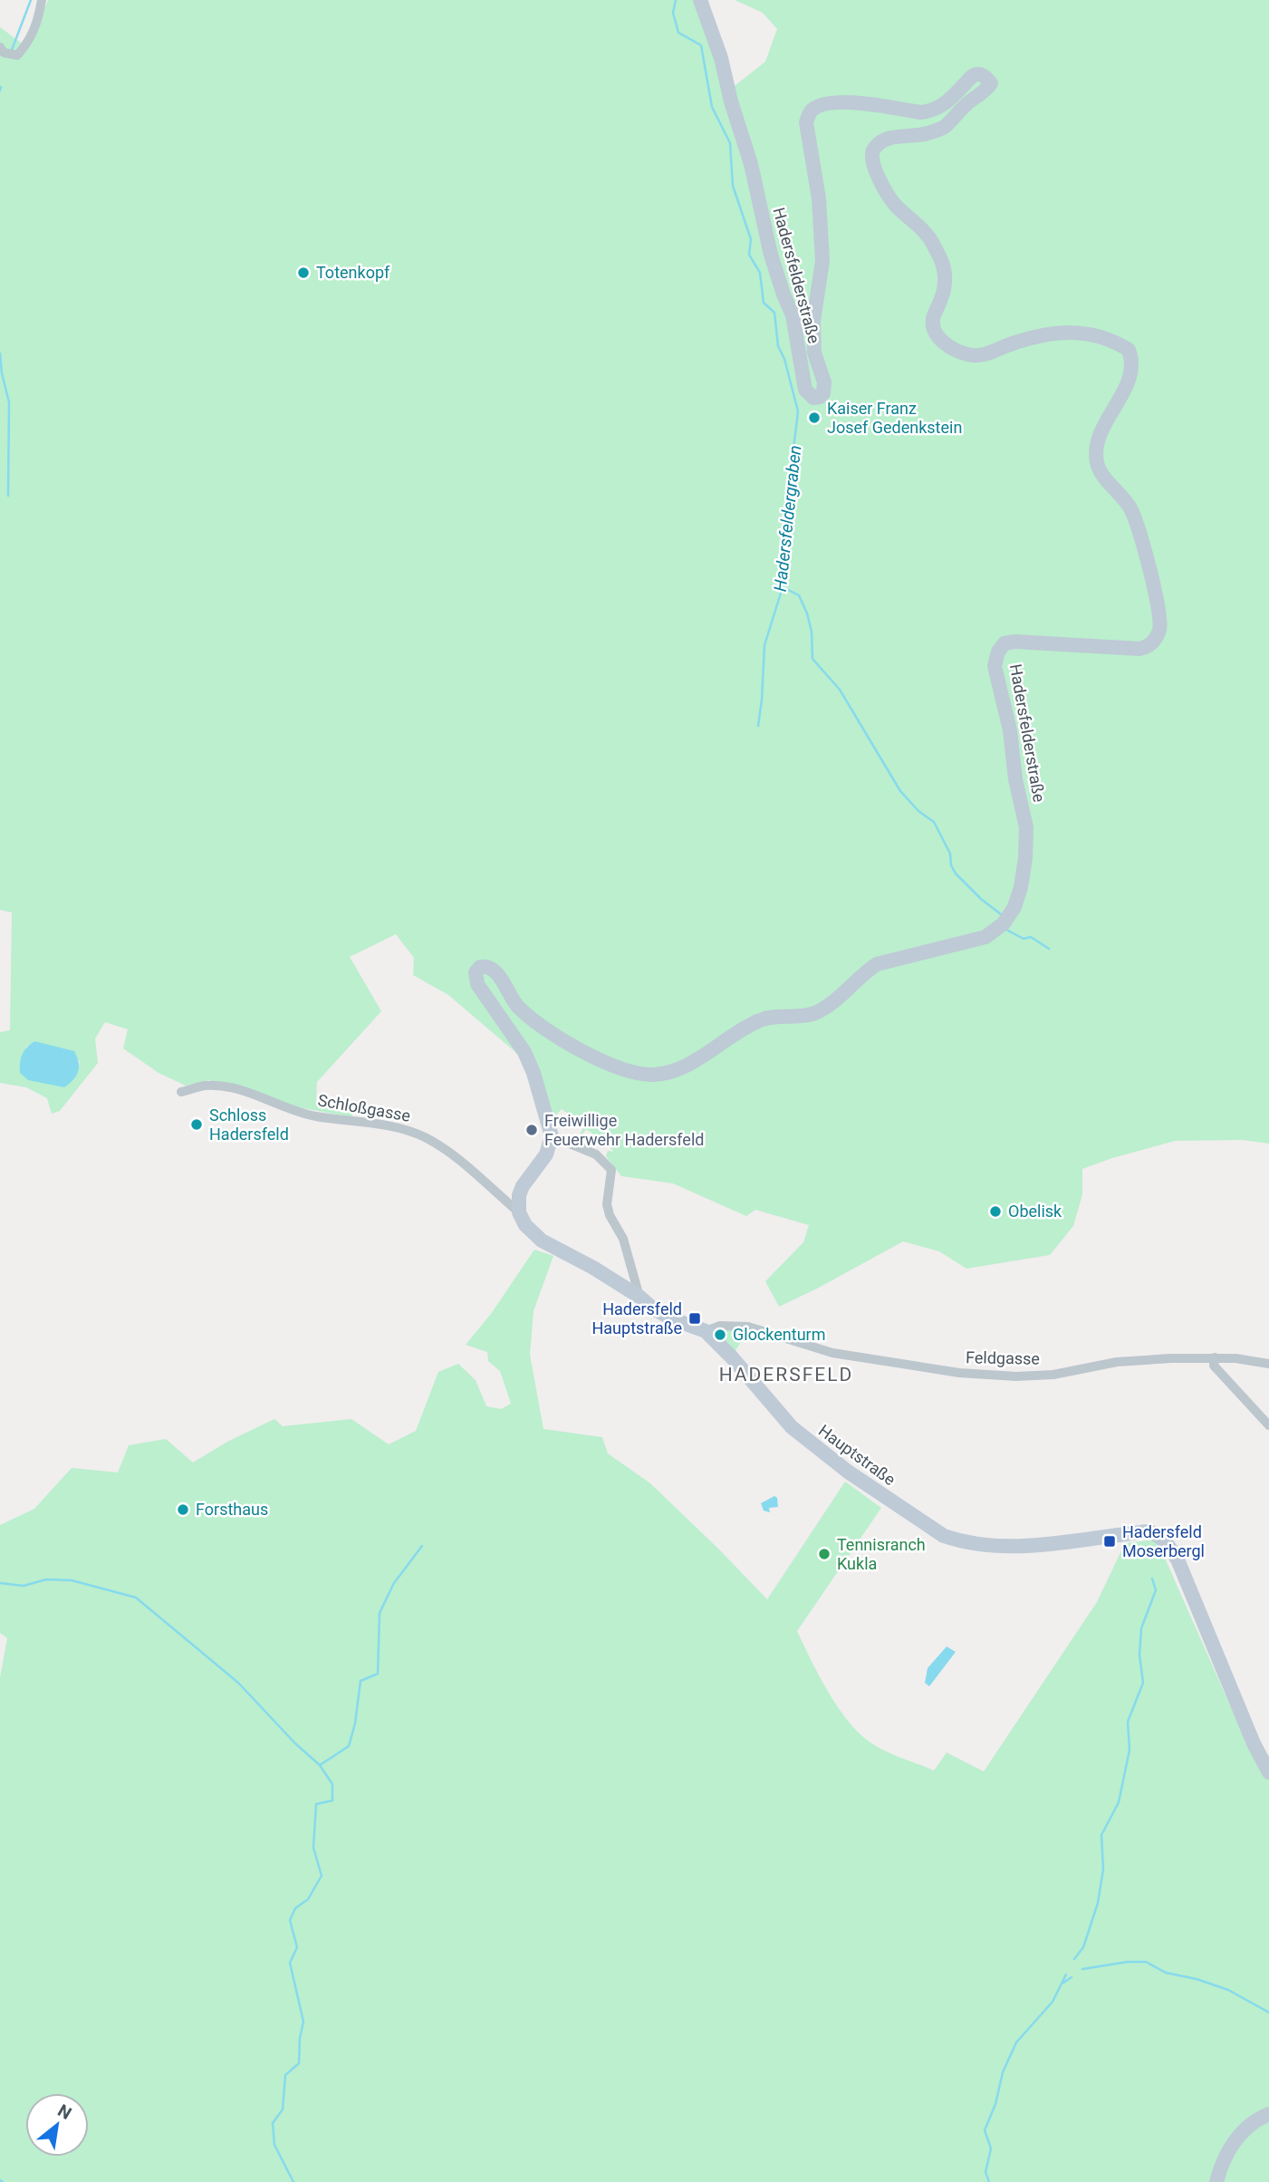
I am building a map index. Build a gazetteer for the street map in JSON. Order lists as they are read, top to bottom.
{
  "streets": {
    "street": [
      "Hadersfelderstraße",
      "Schloßgasse",
      "Feldgasse",
      "Hauptstraße"
    ]
  },
  "crossings": [
    ["Schloßgasse", "Hauptstraße"],
    ["Feldgasse", "Hauptstraße"]
  ],
  "districts": ["HADERSFELD"],
  "water": ["Hadersfeldergraben"],
  "places": {
    "other": [
      "Totenkopf",
      "Kaiser Franz Josef Gedenkstein",
      "Schloss Hadersfeld",
      "Freiwillige Feuerwehr Hadersfeld",
      "Obelisk",
      "Glockenturm",
      "Forsthaus",
      "Tennisranch Kukla"
    ],
    "transit": ["Hadersfeld Hauptstraße", "Hadersfeld Moserbergl"]
  },
  "north": "top right"
}
